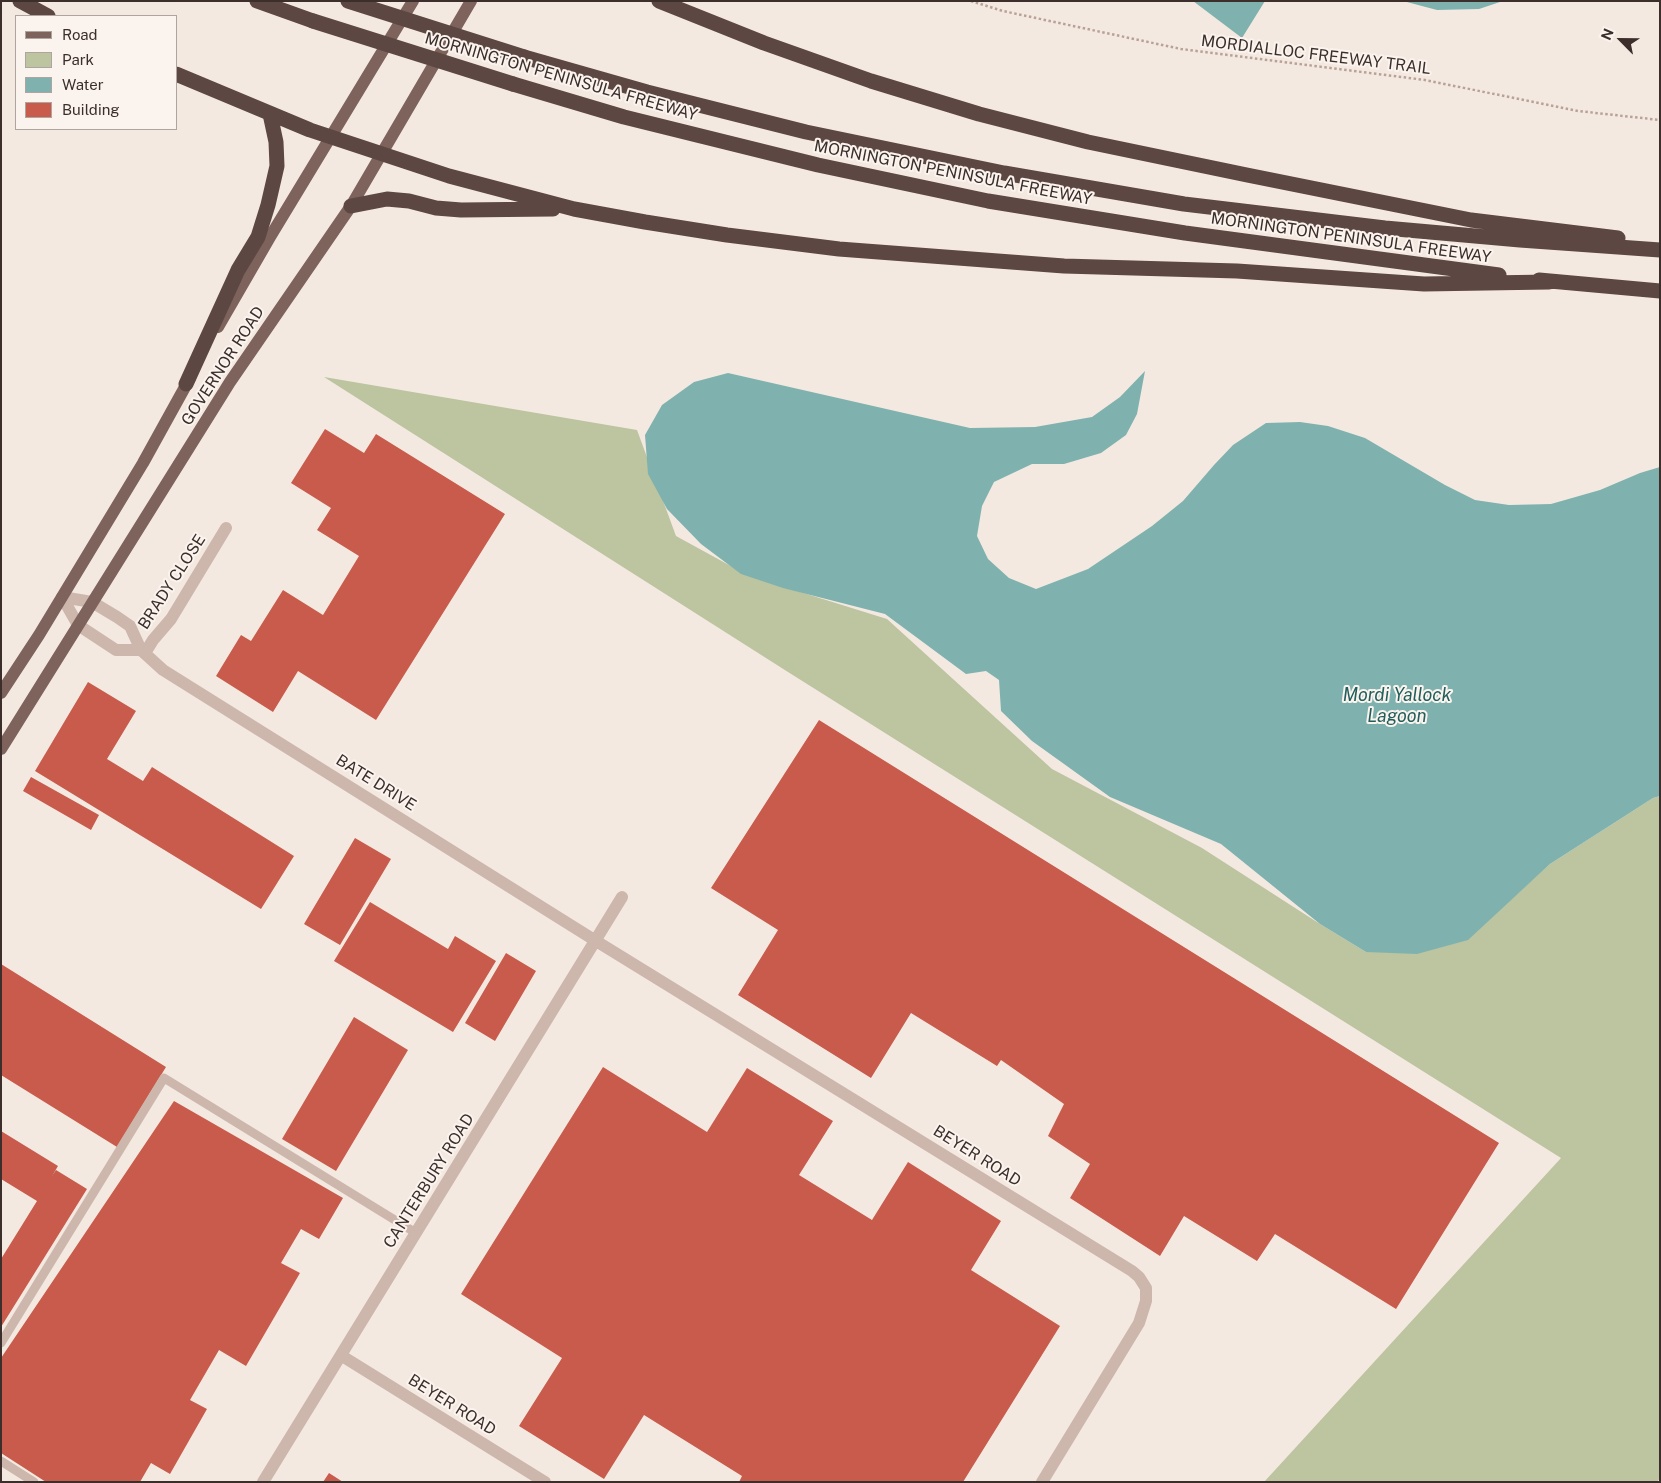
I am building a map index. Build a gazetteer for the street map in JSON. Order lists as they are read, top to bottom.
{
  "streets": {
    "highway": ["MORNINGTON PENINSULA FREEWAY"],
    "main road": ["GOVERNOR ROAD"],
    "street": [
      "BRADY CLOSE",
      "BATE DRIVE",
      "BEYER ROAD",
      "CANTERBURY ROAD"
    ],
    "path": ["MORDIALLOC FREEWAY TRAIL"]
  },
  "crossings": [
    ["GOVERNOR ROAD", "BATE DRIVE"],
    ["BRADY CLOSE", "BATE DRIVE"],
    ["BATE DRIVE", "BEYER ROAD"],
    ["BATE DRIVE", "CANTERBURY ROAD"],
    ["BEYER ROAD", "CANTERBURY ROAD"]
  ],
  "water": ["Mordi Yallock Lagoon"],
  "legend": [
    "Road",
    "Park",
    "Water",
    "Building"
  ],
  "north": "top left"
}
